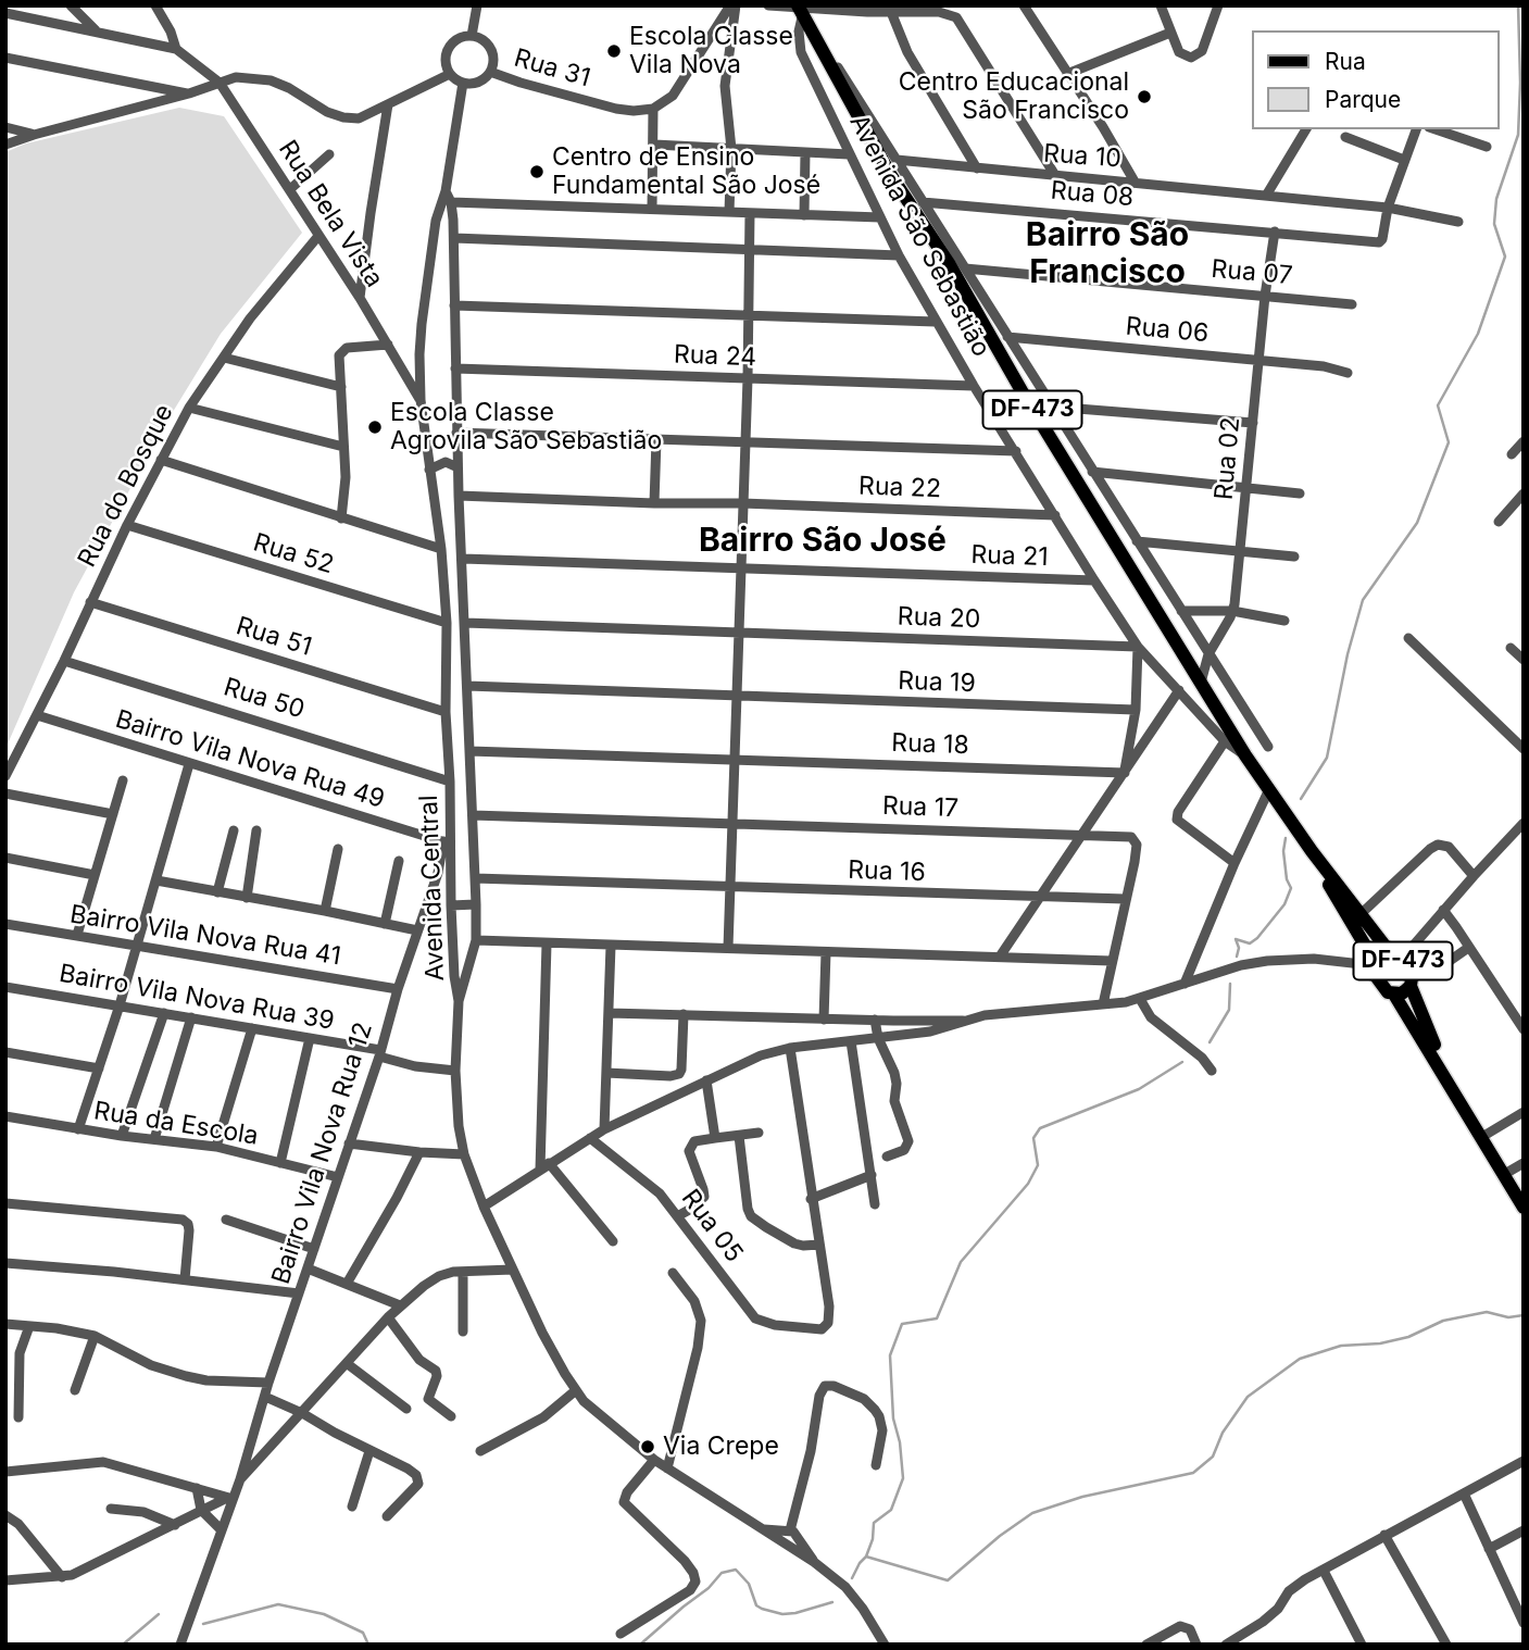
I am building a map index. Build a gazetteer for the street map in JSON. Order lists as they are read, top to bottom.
{
  "streets": {
    "main road": ["Avenida São Sebastião", "DF-473"],
    "street": [
      "Rua 31",
      "Rua 10",
      "Rua 08",
      "Rua Bela Vista",
      "Rua 07",
      "Rua 06",
      "Rua 24",
      "Rua 02",
      "Rua do Bosque",
      "Rua 22",
      "Rua 52",
      "Rua 21",
      "Rua 20",
      "Rua 51",
      "Rua 19",
      "Rua 50",
      "Rua 18",
      "Bairro Vila Nova Rua 49",
      "Rua 17",
      "Rua 16",
      "Avenida Central",
      "Bairro Vila Nova Rua 41",
      "Bairro Vila Nova Rua 39",
      "Rua da Escola",
      "Bairro Vila Nova Rua 12",
      "Rua 05"
    ]
  },
  "crossings": [
    ["Rua 31", "Avenida Central"],
    ["Rua 10", "Rua 08"],
    ["Rua 08", "Rua 02"],
    ["Rua Bela Vista", "Rua do Bosque"],
    ["Avenida São Sebastião", "Rua 24"],
    ["Avenida São Sebastião", "DF-473"],
    ["Avenida São Sebastião", "Rua 02"],
    ["Avenida São Sebastião", "Rua 22"],
    ["Avenida São Sebastião", "Rua 21"],
    ["Avenida São Sebastião", "Rua 20"],
    ["Rua 07", "Rua 02"],
    ["Rua 06", "Rua 02"],
    ["Rua 24", "Avenida Central"],
    ["Rua do Bosque", "Rua 52"],
    ["Rua do Bosque", "Rua 51"],
    ["Rua do Bosque", "Rua 50"],
    ["Rua do Bosque", "Bairro Vila Nova Rua 49"],
    ["Rua 22", "Avenida Central"],
    ["Rua 52", "Avenida Central"],
    ["Rua 21", "Avenida Central"],
    ["Rua 20", "Avenida Central"],
    ["Rua 51", "Avenida Central"],
    ["Rua 19", "Avenida Central"],
    ["Rua 50", "Avenida Central"],
    ["Rua 18", "Avenida Central"],
    ["Bairro Vila Nova Rua 49", "Avenida Central"],
    ["Bairro Vila Nova Rua 49", "Bairro Vila Nova Rua 12"],
    ["Rua 17", "Rua 16"],
    ["Rua 17", "Avenida Central"],
    ["Rua 16", "Avenida Central"],
    ["Avenida Central", "Bairro Vila Nova Rua 12"],
    ["Bairro Vila Nova Rua 41", "Bairro Vila Nova Rua 12"],
    ["Bairro Vila Nova Rua 39", "Bairro Vila Nova Rua 12"],
    ["Rua da Escola", "Bairro Vila Nova Rua 12"]
  ],
  "districts": ["Bairro São Francisco", "Bairro São José"],
  "places": [
    "Escola Classe Vila Nova",
    "Centro Educacional São Francisco",
    "Centro de Ensino Fundamental São José",
    "Escola Classe Agrovila São Sebastião",
    "Via Crepe"
  ],
  "legend": ["Rua", "Parque"]
}
